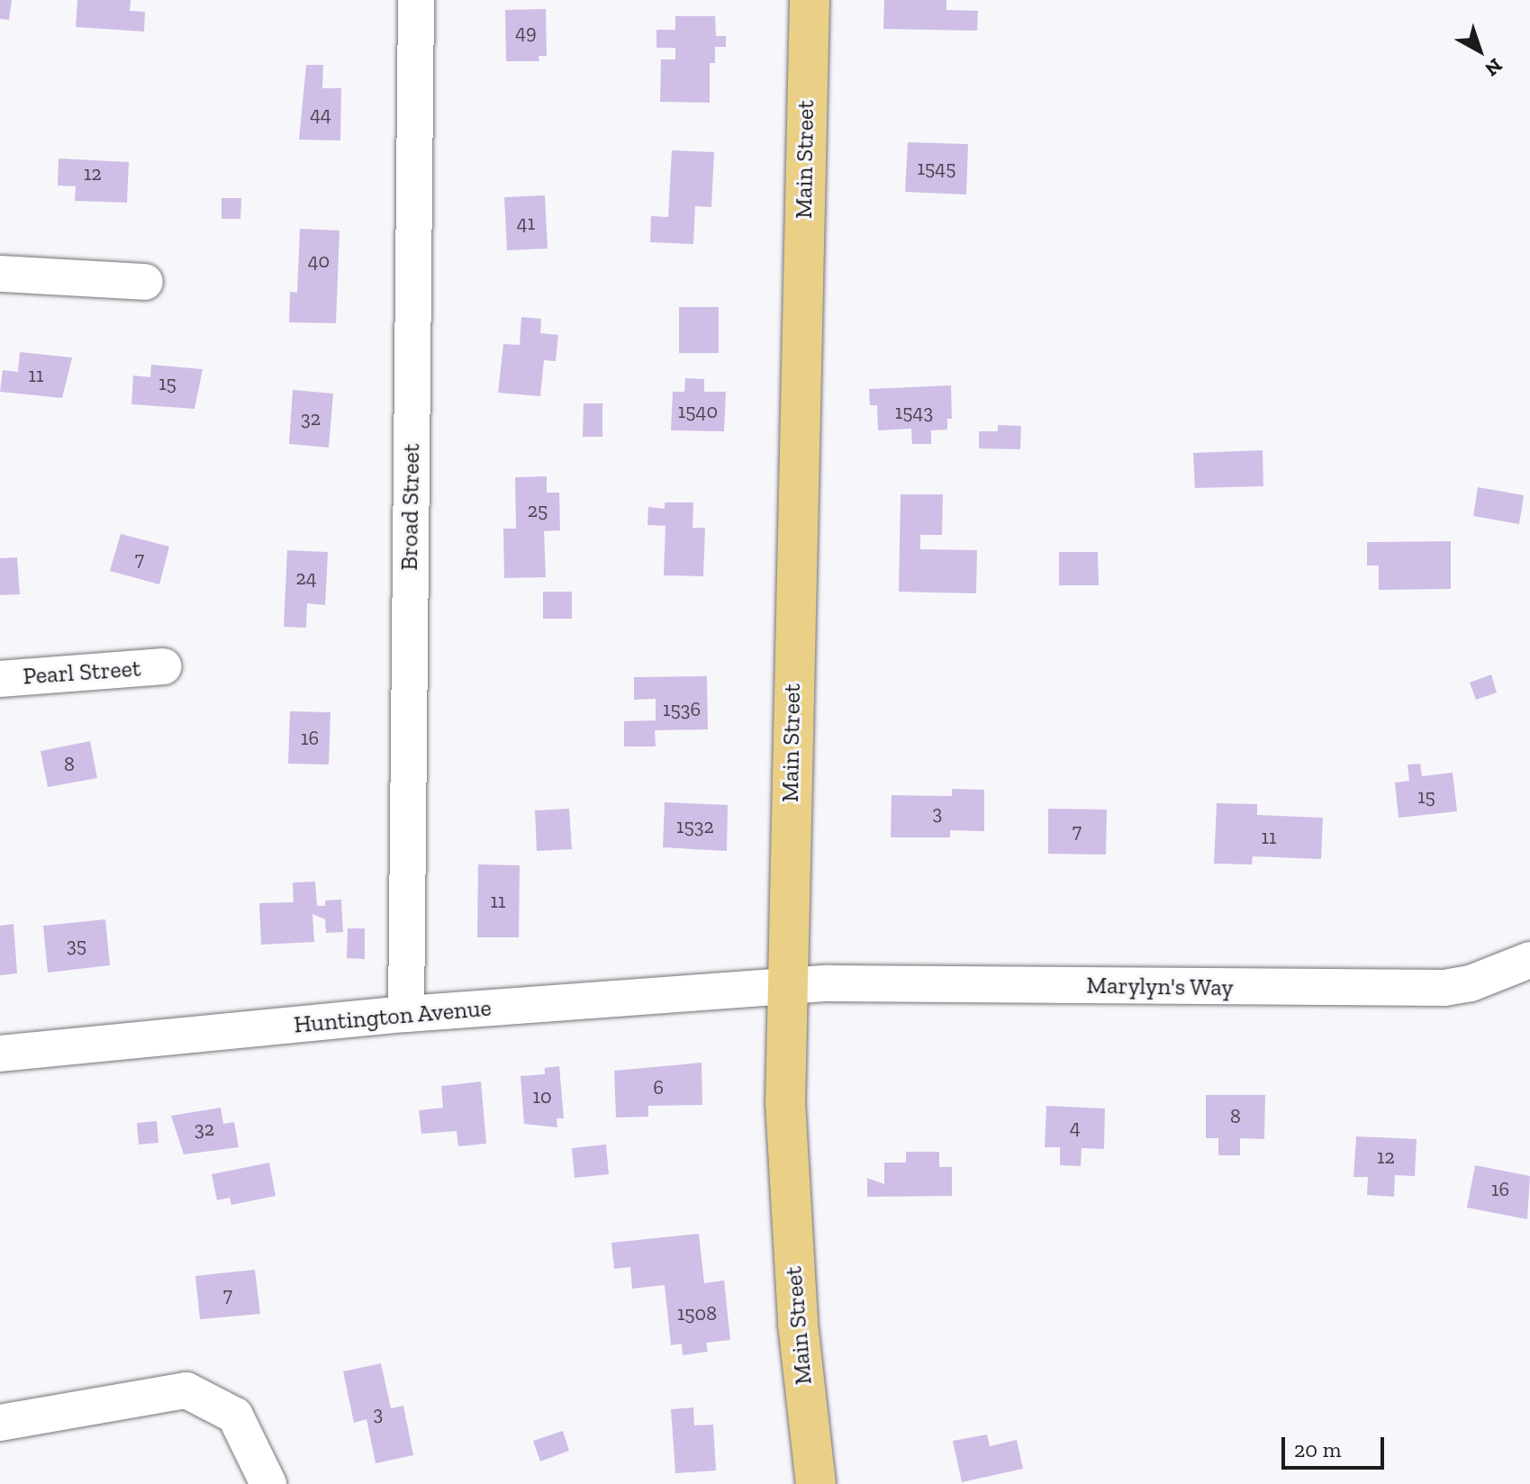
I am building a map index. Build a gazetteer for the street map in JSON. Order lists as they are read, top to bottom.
{
  "streets": {
    "main road": ["Main Street"],
    "street": [
      "Broad Street",
      "Pearl Street",
      "Marylyn's Way",
      "Huntington Avenue"
    ]
  },
  "crossings": [
    ["Main Street", "Marylyn's Way"],
    ["Main Street", "Huntington Avenue"],
    ["Broad Street", "Huntington Avenue"],
    ["Marylyn's Way", "Huntington Avenue"]
  ],
  "house_numbers": [
    "49",
    "44",
    "1545",
    "12",
    "41",
    "40",
    "11",
    "15",
    "1540",
    "1543",
    "32",
    "25",
    "7",
    "24",
    "1536",
    "16",
    "8",
    "15",
    "3",
    "1532",
    "7",
    "11",
    "11",
    "35",
    "6",
    "10",
    "8",
    "4",
    "32",
    "12",
    "16",
    "7",
    "1508",
    "3"
  ],
  "scale_bar": "20 m",
  "north": "bottom right"
}
